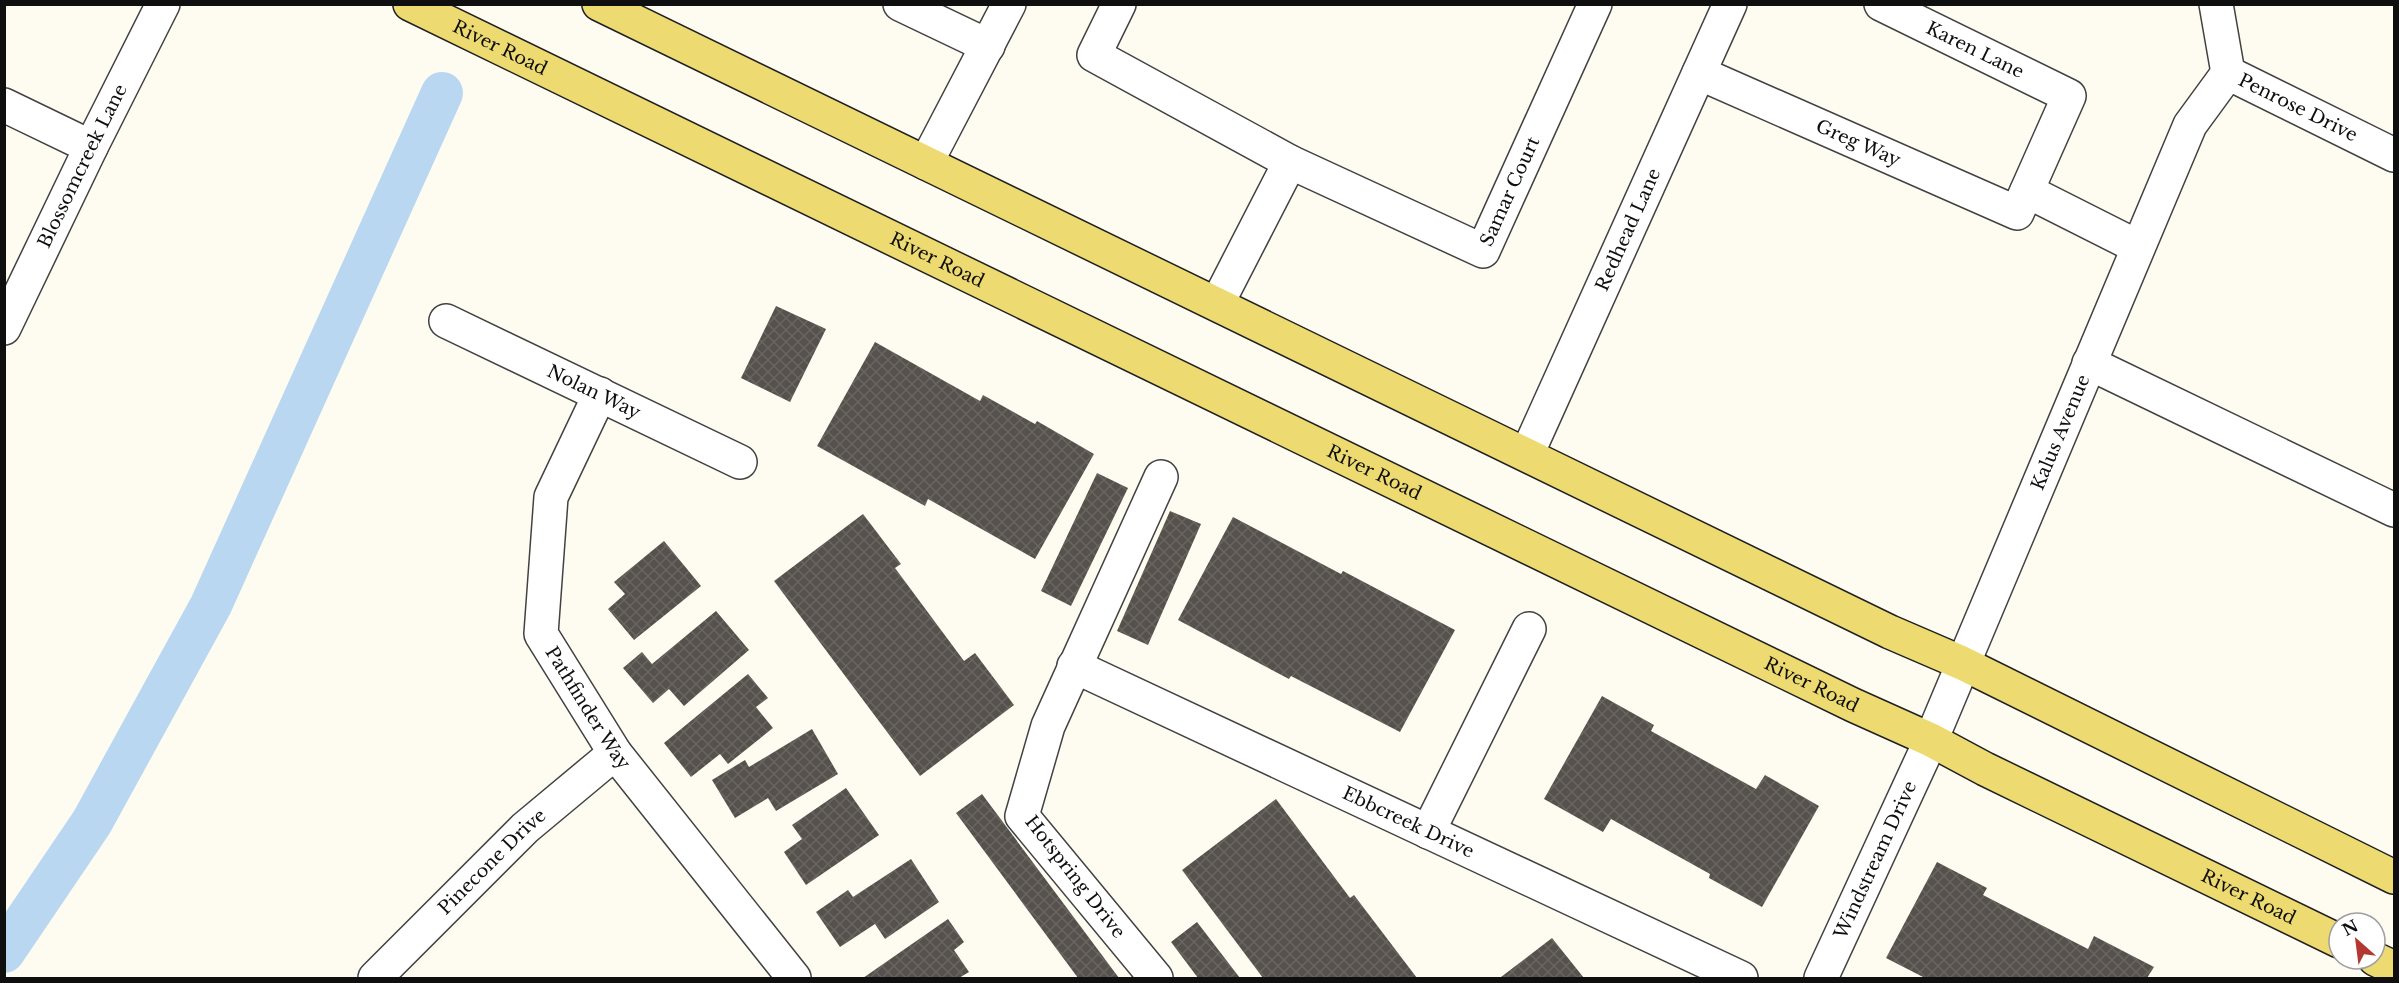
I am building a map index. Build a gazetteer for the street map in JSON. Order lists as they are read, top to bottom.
{
  "streets": {
    "main road": ["River Road"],
    "street": [
      "Karen Lane",
      "Penrose Drive",
      "Greg Way",
      "Blossomcreek Lane",
      "Samar Court",
      "Redhead Lane",
      "Nolan Way",
      "Kalus Avenue",
      "Pathfinder Way",
      "Ebbcreek Drive",
      "Windstream Drive",
      "Pinecone Drive",
      "Hotspring Drive"
    ]
  },
  "crossings": [
    ["River Road", "Kalus Avenue"],
    ["River Road", "Windstream Drive"],
    ["Karen Lane", "Greg Way"],
    ["Penrose Drive", "Kalus Avenue"],
    ["Greg Way", "Redhead Lane"],
    ["Greg Way", "Kalus Avenue"],
    ["Nolan Way", "Pathfinder Way"],
    ["Kalus Avenue", "Windstream Drive"],
    ["Pathfinder Way", "Pinecone Drive"],
    ["Ebbcreek Drive", "Hotspring Drive"]
  ],
  "north": "top left"
}
